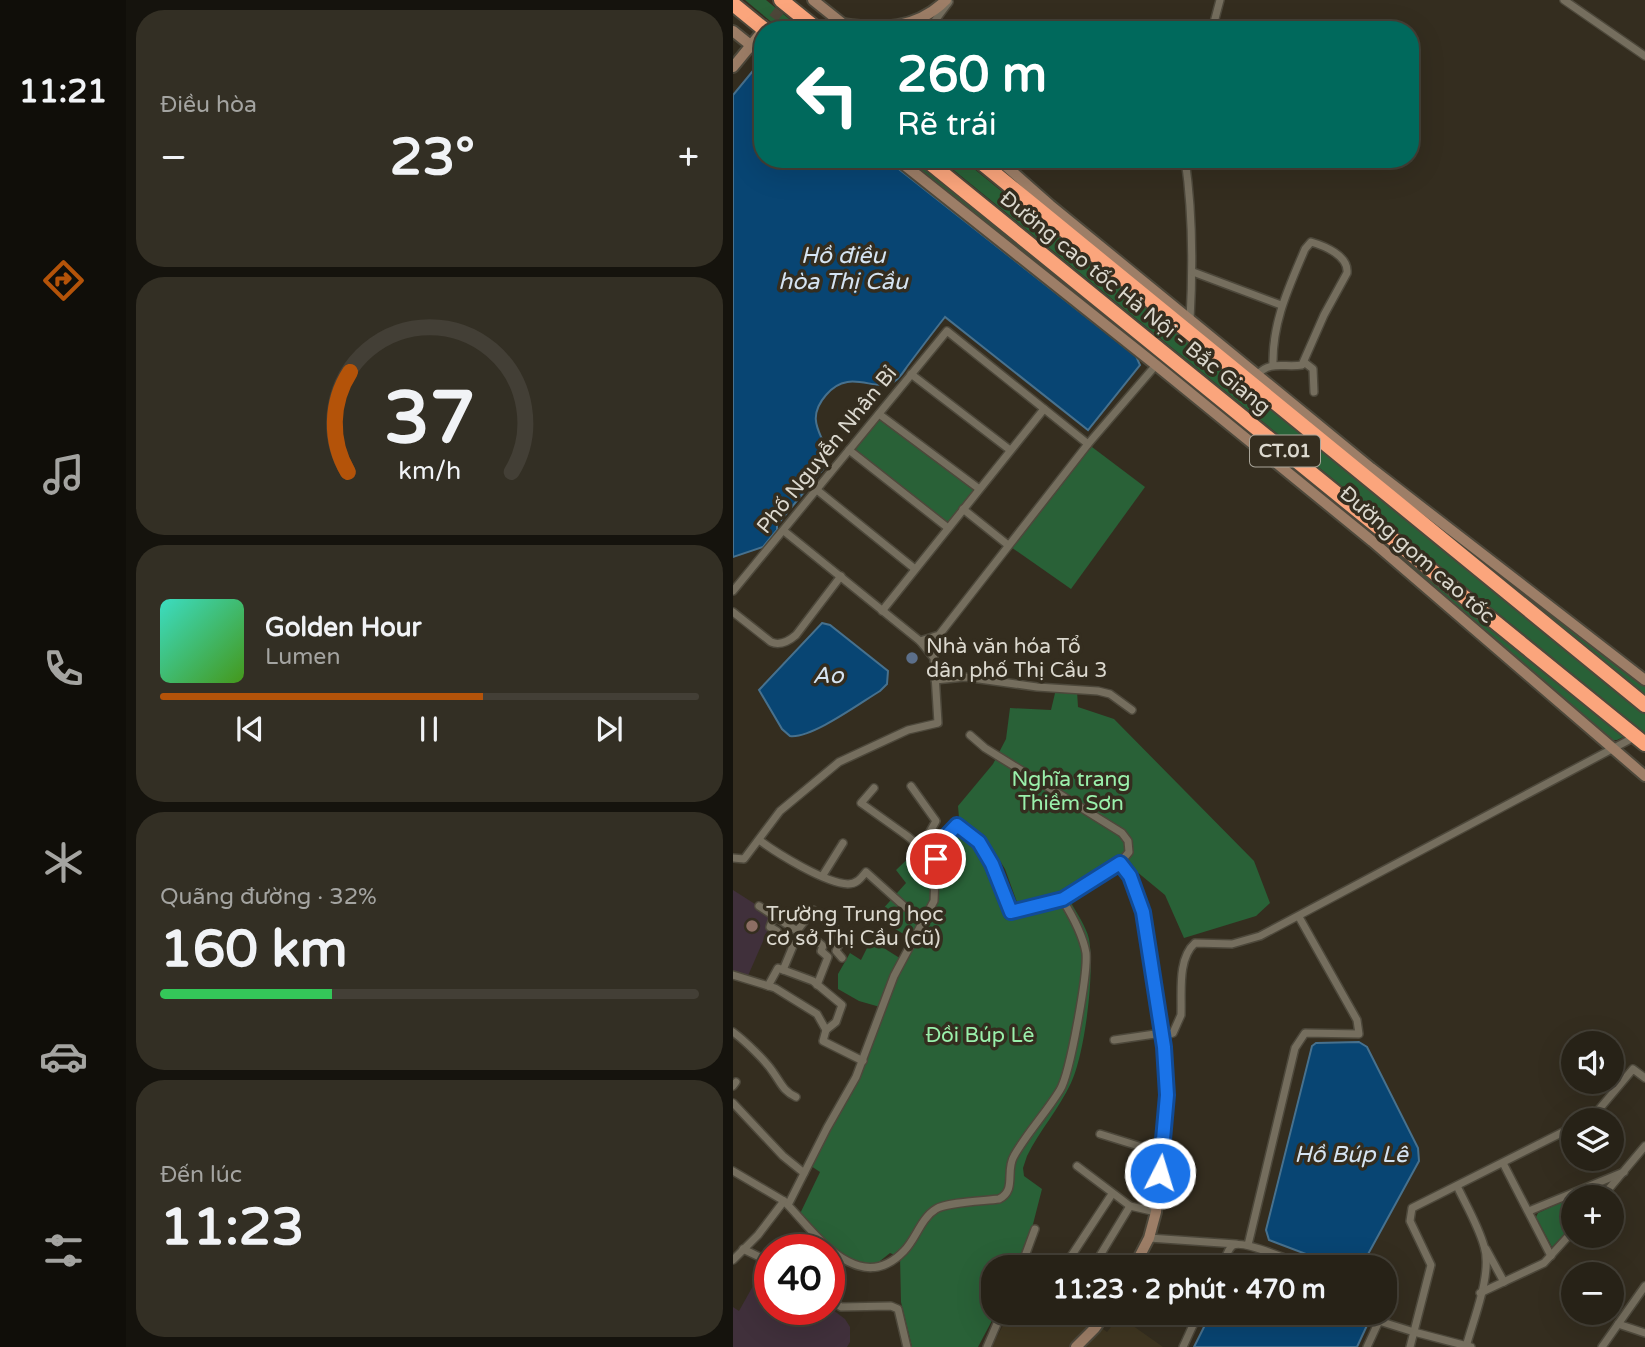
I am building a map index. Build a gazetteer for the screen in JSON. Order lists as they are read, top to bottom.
{
  "streets": {
    "highway": ["Đường cao tốc Hà Nội - Bắc Giang", "CT.01"],
    "main road": ["Đường gom cao tốc"],
    "street": ["Phố Nguyễn Nhân Bỉ"]
  },
  "water": ["Hồ điều hòa Thị Cầu", "Ao", "Hồ Búp Lê"],
  "parks": ["Nghĩa trang Thiềm Sơn", "Đồi Búp Lê"],
  "places": ["Nhà văn hóa Tổ dân phố Thị Cầu 3", "Trường Trung học cơ sở Thị Cầu (cũ)"],
  "page": {
    "tabs": "11:21",
    "tile": [
      "Điều hòa",
      ["Quãng đường · 32%", "160 km"],
      ["Đến lúc", "11:23"]
    ],
    "turn": ["260 m", "Rẽ trái"],
    "heat": ["−", "23°", "+"],
    "song": ["Golden Hour", "Lumen"],
    "map_buttons": ["+", "−"],
    "limit": "40",
    "trip": "11:23 · 2 phút · 470 m",
    "gauge": ["37", "km/h"]
  }
}
